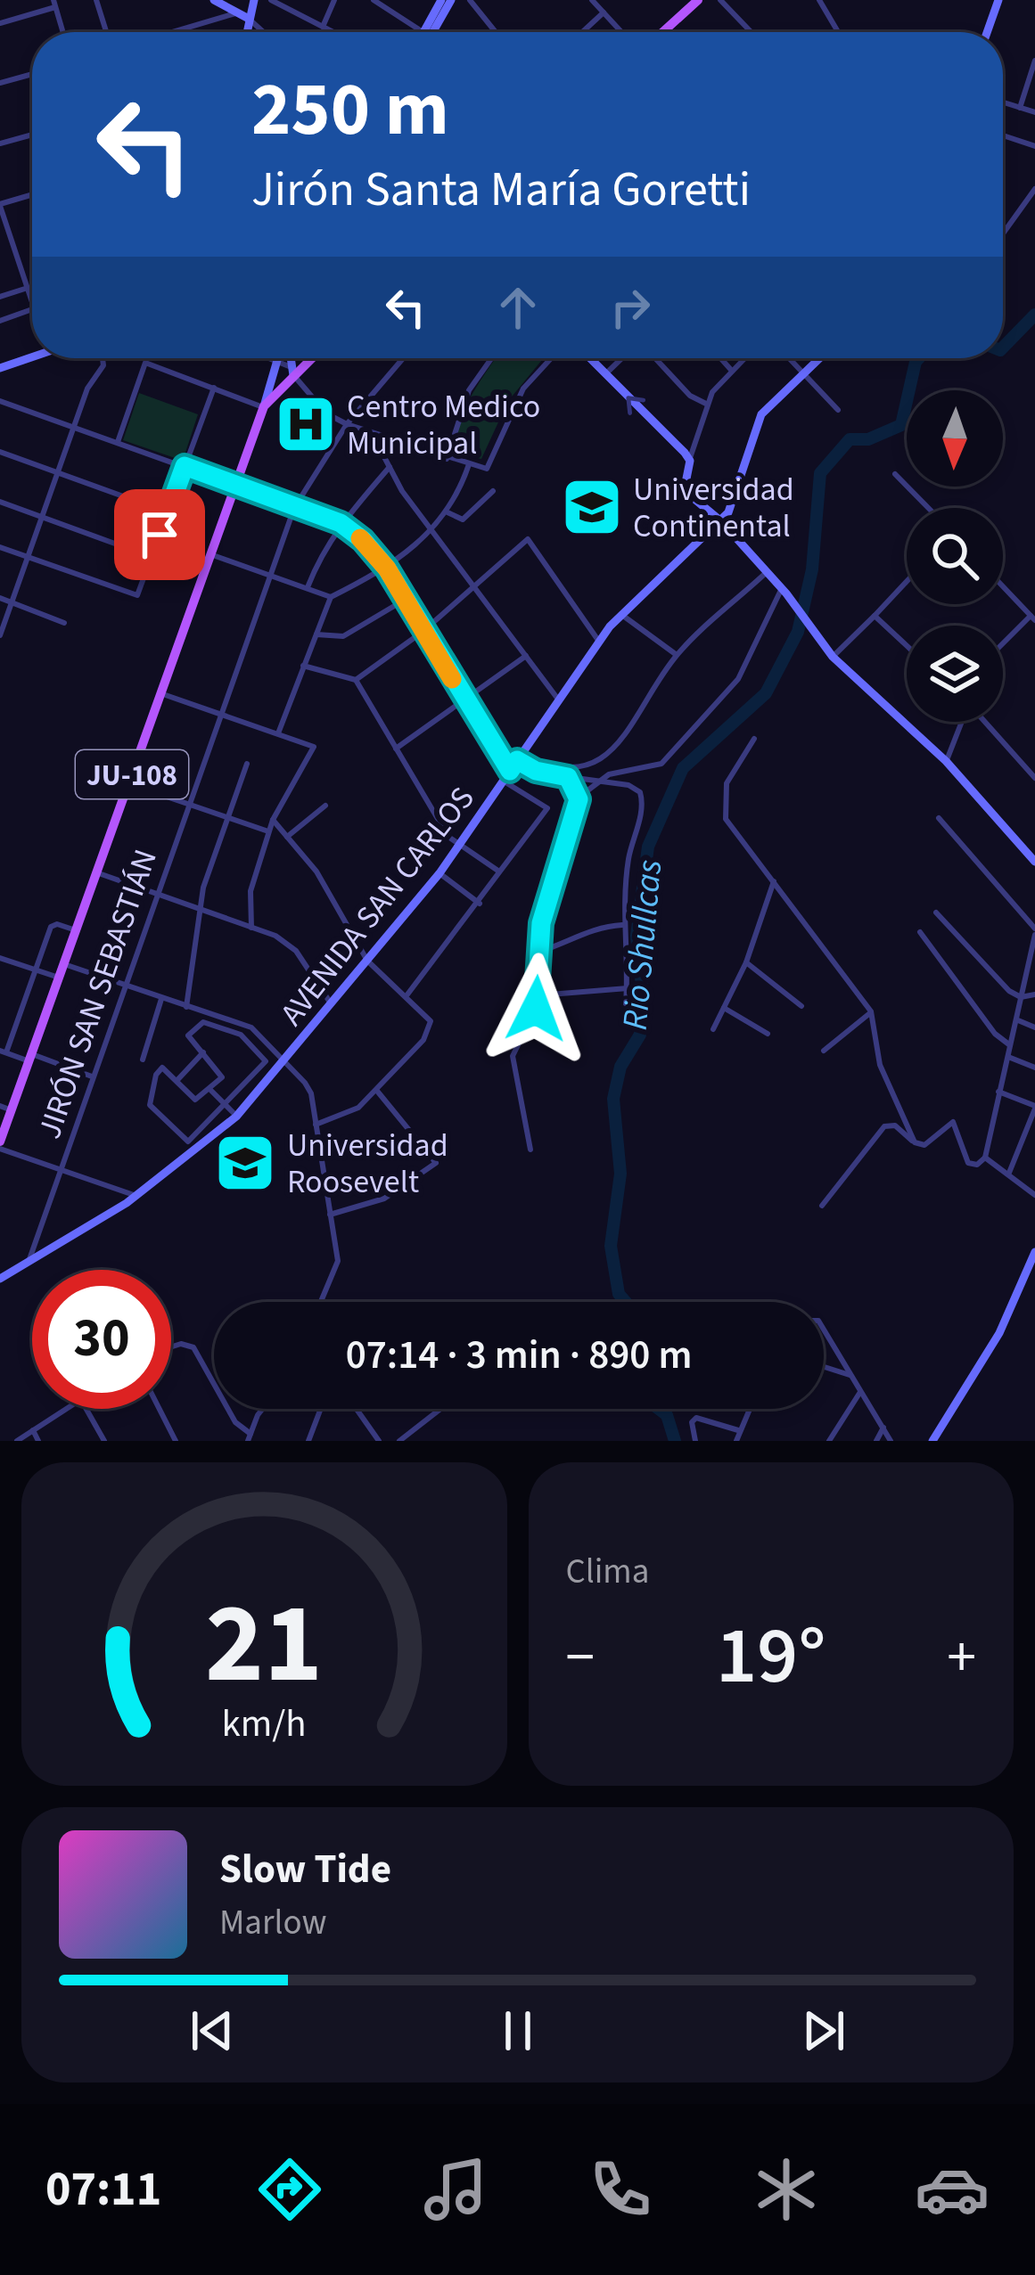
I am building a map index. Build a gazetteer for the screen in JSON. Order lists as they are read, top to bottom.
{
  "streets": {
    "main road": ["JU-108", "AVENIDA SAN CARLOS"],
    "street": ["JIRÓN SAN SEBASTIÁN"]
  },
  "crossings": [
    ["AVENIDA SAN CARLOS", "JIRÓN SAN SEBASTIÁN"]
  ],
  "water": ["Rio Shullcas"],
  "places": {
    "hospital": ["Centro Medico Municipal"],
    "school or university": ["Universidad Continental", "Universidad Roosevelt"]
  },
  "north": "bottom",
  "page": {
    "turn": ["250 m", "Jirón Santa María Goretti"],
    "limit": "30",
    "trip": "07:14 · 3 min · 890 m",
    "tile": "Clima",
    "heat": ["−", "19°", "+"],
    "song": ["Slow Tide", "Marlow"],
    "tabs": "07:11",
    "gauge": ["21", "km/h"]
  }
}
